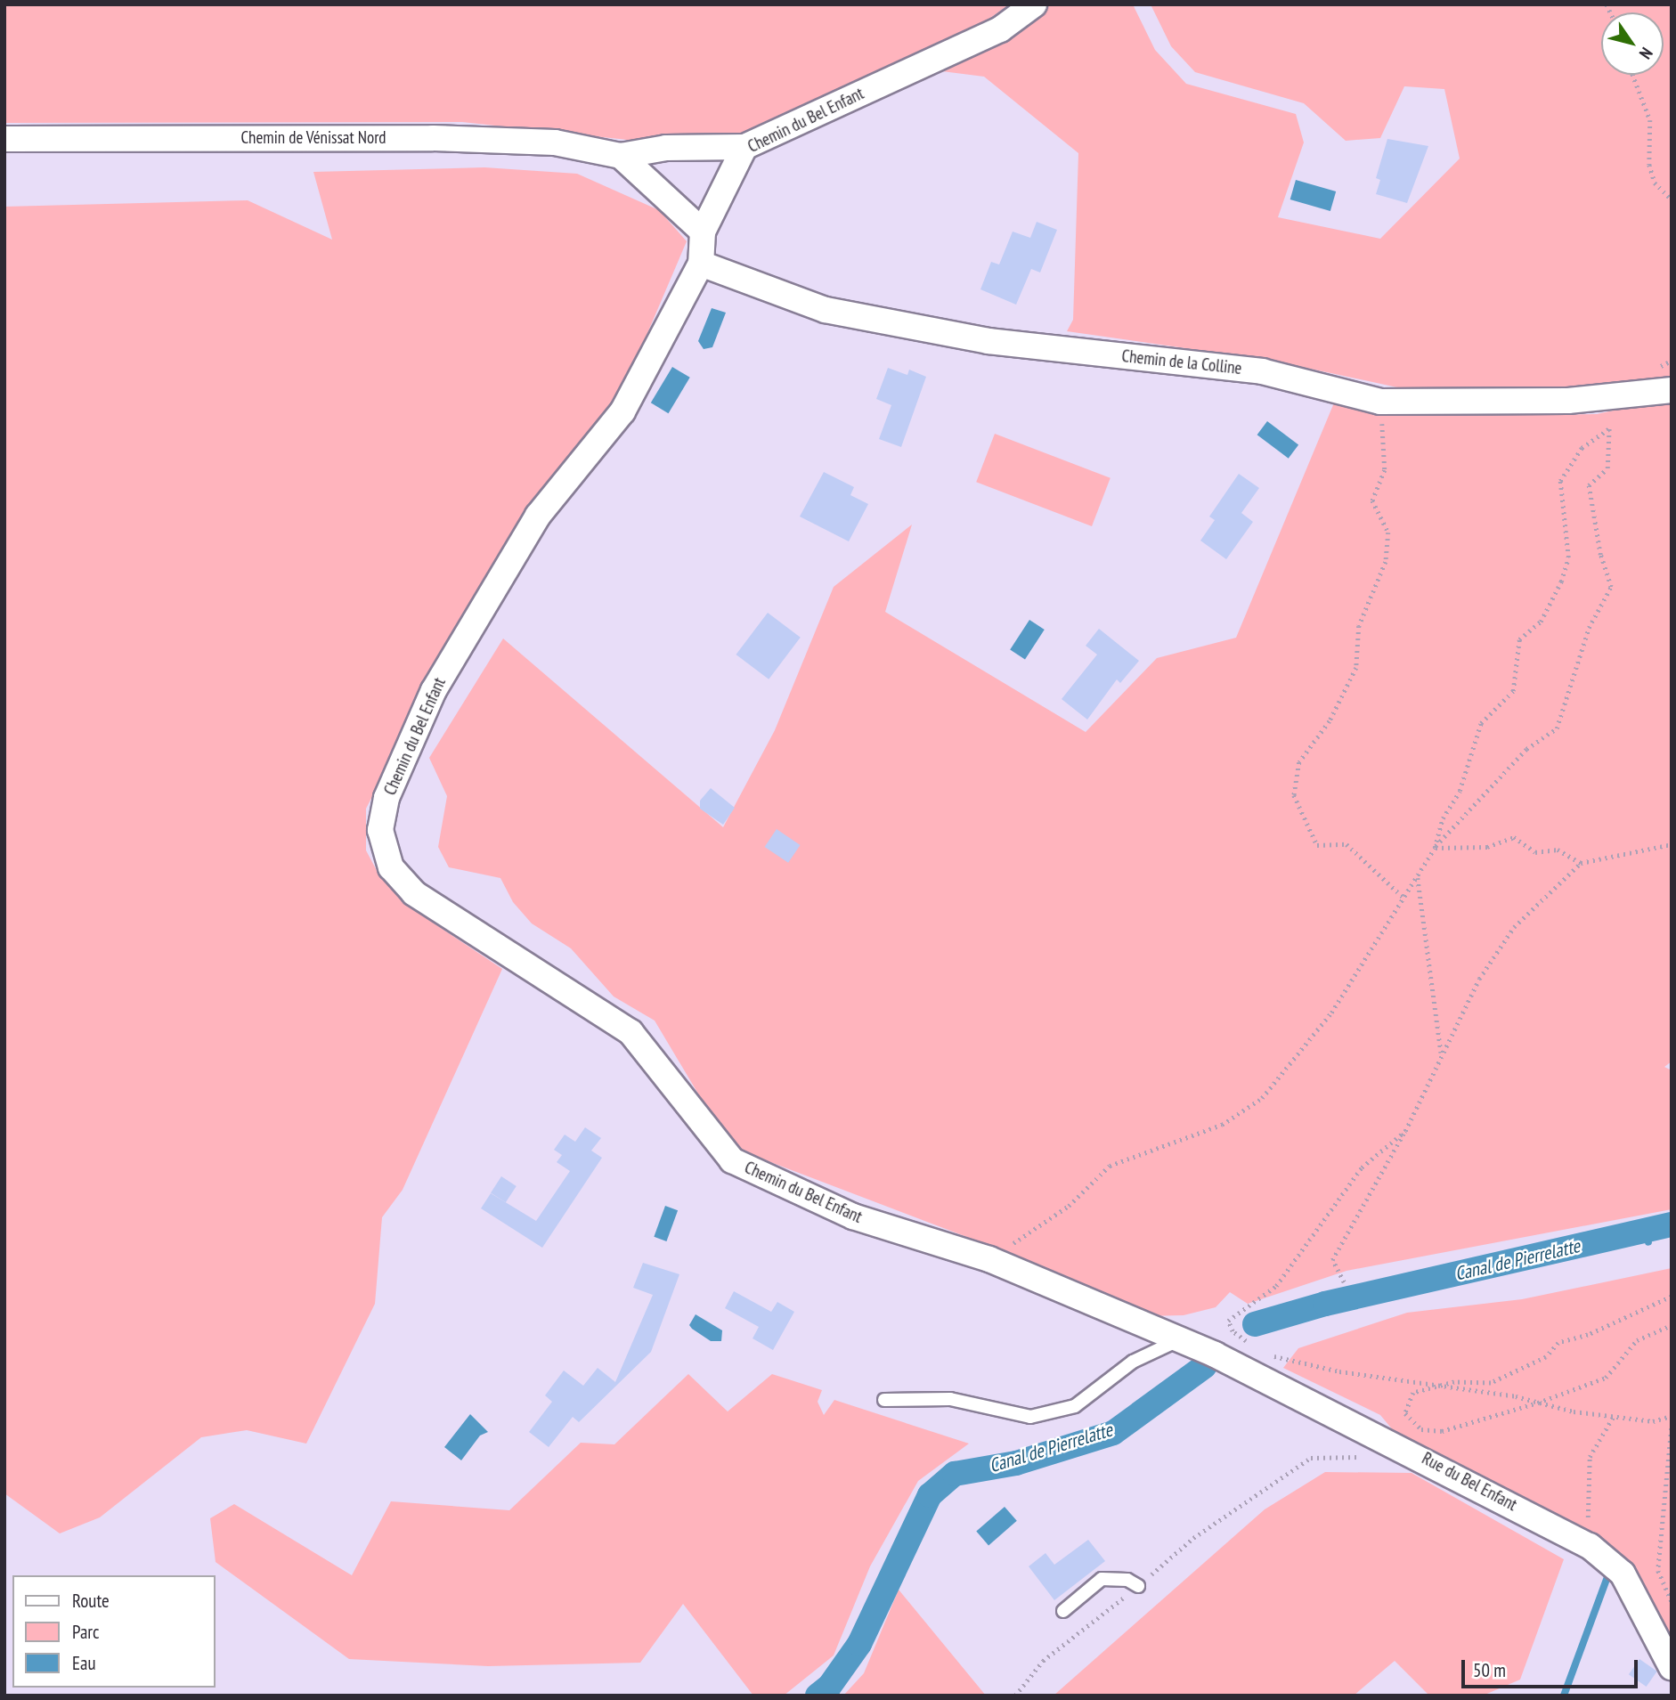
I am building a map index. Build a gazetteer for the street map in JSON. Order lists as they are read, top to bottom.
{
  "streets": {
    "street": [
      "Chemin du Bel Enfant",
      "Chemin de Vénissat Nord",
      "Chemin de la Colline",
      "Rue du Bel Enfant"
    ]
  },
  "crossings": [
    ["Chemin du Bel Enfant", "Chemin de Vénissat Nord"],
    ["Chemin du Bel Enfant", "Chemin de la Colline"],
    ["Chemin du Bel Enfant", "Rue du Bel Enfant"]
  ],
  "water": ["Canal de Pierrelatte"],
  "legend": ["Route", "Parc", "Eau"],
  "scale_bar": "50 m",
  "north": "bottom right"
}
